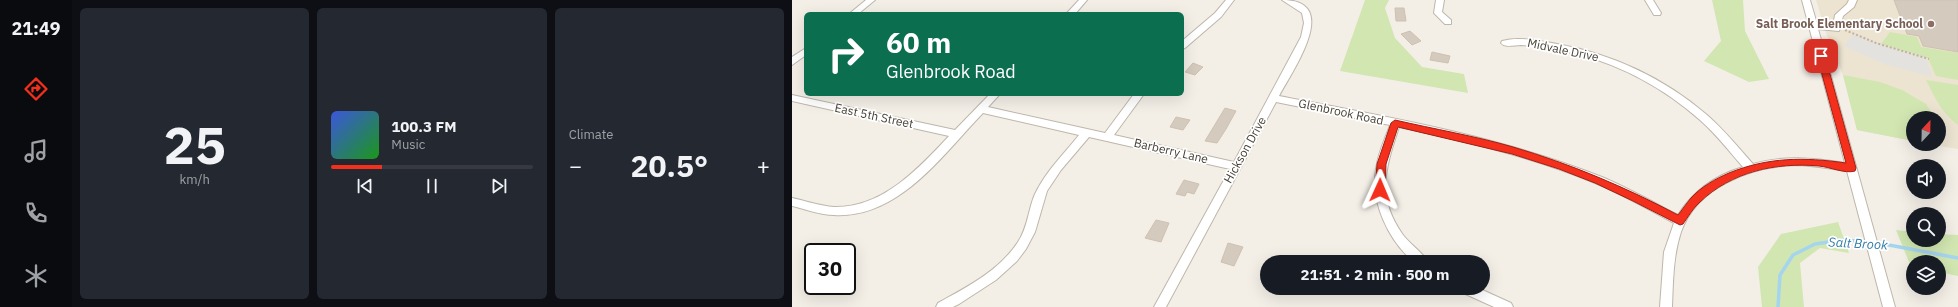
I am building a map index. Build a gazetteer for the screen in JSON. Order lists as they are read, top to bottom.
{
  "streets": {
    "street": [
      "Midvale Drive",
      "Glenbrook Road",
      "East 5th Street",
      "Hickson Drive",
      "Barberry Lane"
    ]
  },
  "crossings": [
    ["Glenbrook Road", "Hickson Drive"],
    ["Hickson Drive", "Barberry Lane"]
  ],
  "water": ["Salt Brook"],
  "places": ["Salt Brook Elementary School"],
  "north": "top",
  "page": {
    "tabs": "21:49",
    "tile": [
      ["25", "km/h"],
      "Climate"
    ],
    "turn": ["60 m", "Glenbrook Road"],
    "song": ["100.3 FM", "Music"],
    "heat": ["−", "20.5°", "+"],
    "limit": "30",
    "trip": "21:51 · 2 min · 500 m"
  }
}
